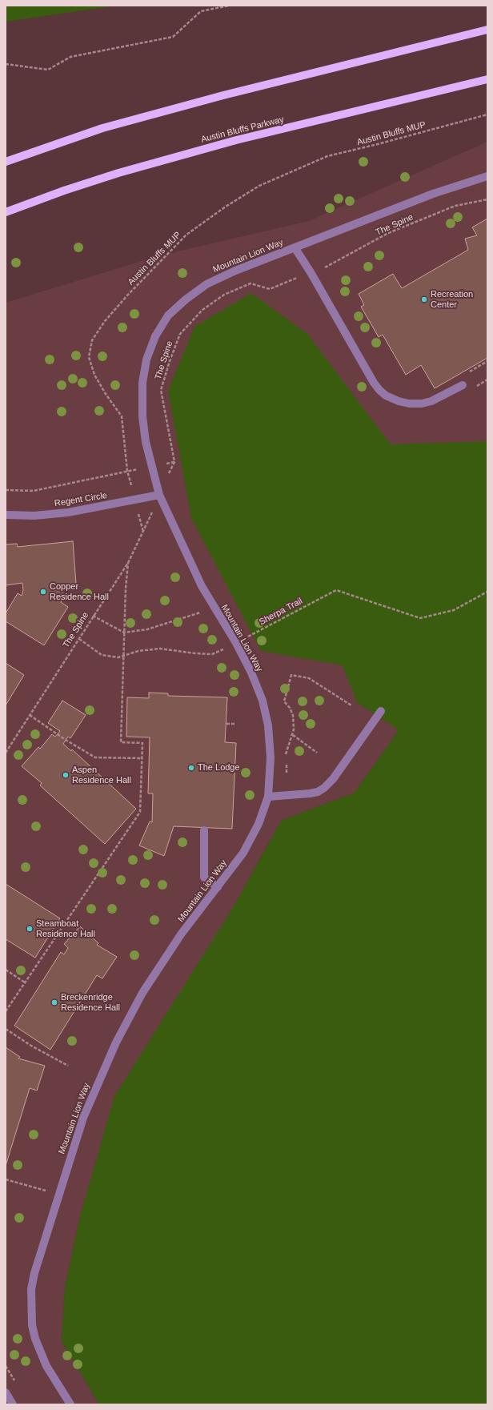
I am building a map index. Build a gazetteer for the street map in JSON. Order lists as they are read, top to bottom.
{
  "streets": {
    "main road": ["Austin Bluffs Parkway"],
    "street": ["Mountain Lion Way", "Regent Circle"],
    "path": ["Austin Bluffs MUP", "The Spine", "Sherpa Trail"]
  },
  "crossings": [
    ["The Spine", "Mountain Lion Way"],
    ["The Spine", "Regent Circle"],
    ["The Spine", "Sherpa Trail"],
    ["Mountain Lion Way", "Regent Circle"],
    ["Mountain Lion Way", "Sherpa Trail"]
  ],
  "places": [
    "Recreation Center",
    "Copper Residence Hall",
    "The Lodge",
    "Aspen Residence Hall",
    "Steamboat Residence Hall",
    "Breckenridge Residence Hall"
  ]
}
